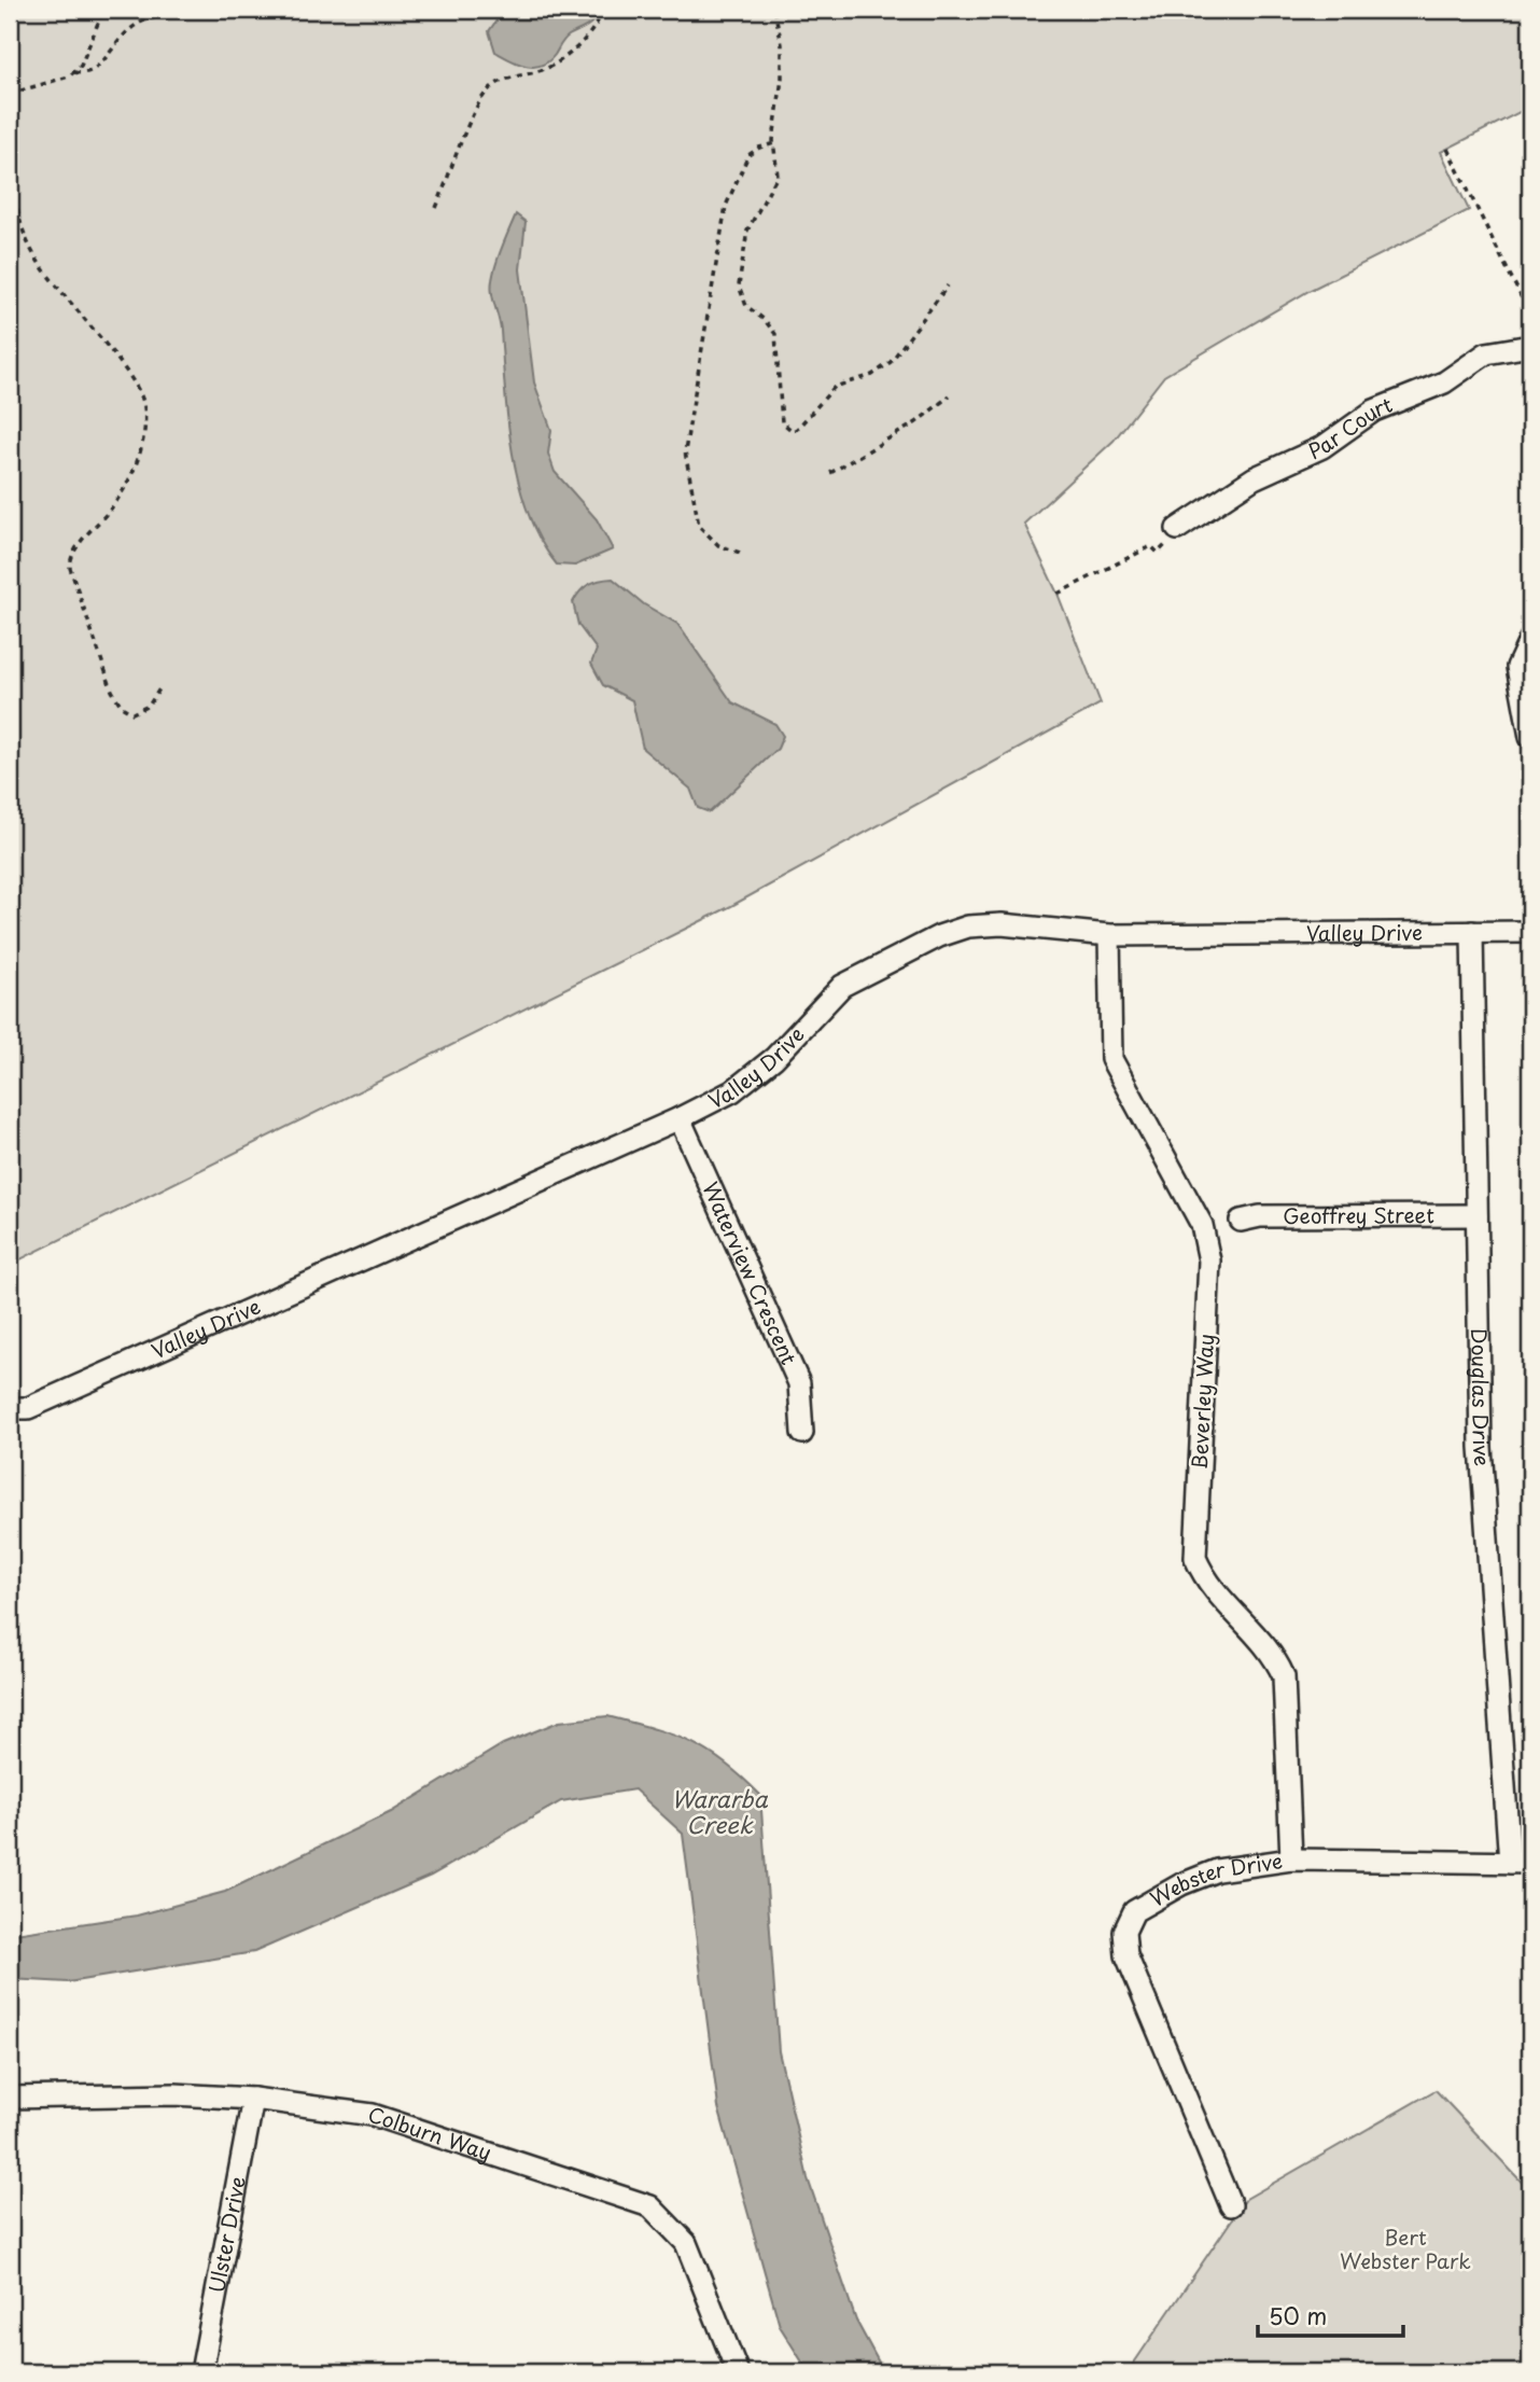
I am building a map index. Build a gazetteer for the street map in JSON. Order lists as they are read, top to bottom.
{
  "streets": {
    "street": [
      "Par Court",
      "Valley Drive",
      "Geoffrey Street",
      "Waterview Crescent",
      "Douglas Drive",
      "Beverley Way",
      "Webster Drive",
      "Colburn Way",
      "Ulster Drive"
    ]
  },
  "crossings": [
    ["Valley Drive", "Waterview Crescent"],
    ["Valley Drive", "Douglas Drive"],
    ["Valley Drive", "Beverley Way"],
    ["Geoffrey Street", "Douglas Drive"],
    ["Douglas Drive", "Webster Drive"],
    ["Beverley Way", "Webster Drive"],
    ["Colburn Way", "Ulster Drive"]
  ],
  "water": ["Wararba Creek"],
  "parks": ["Bert Webster Park"],
  "scale_bar": "50 m"
}
